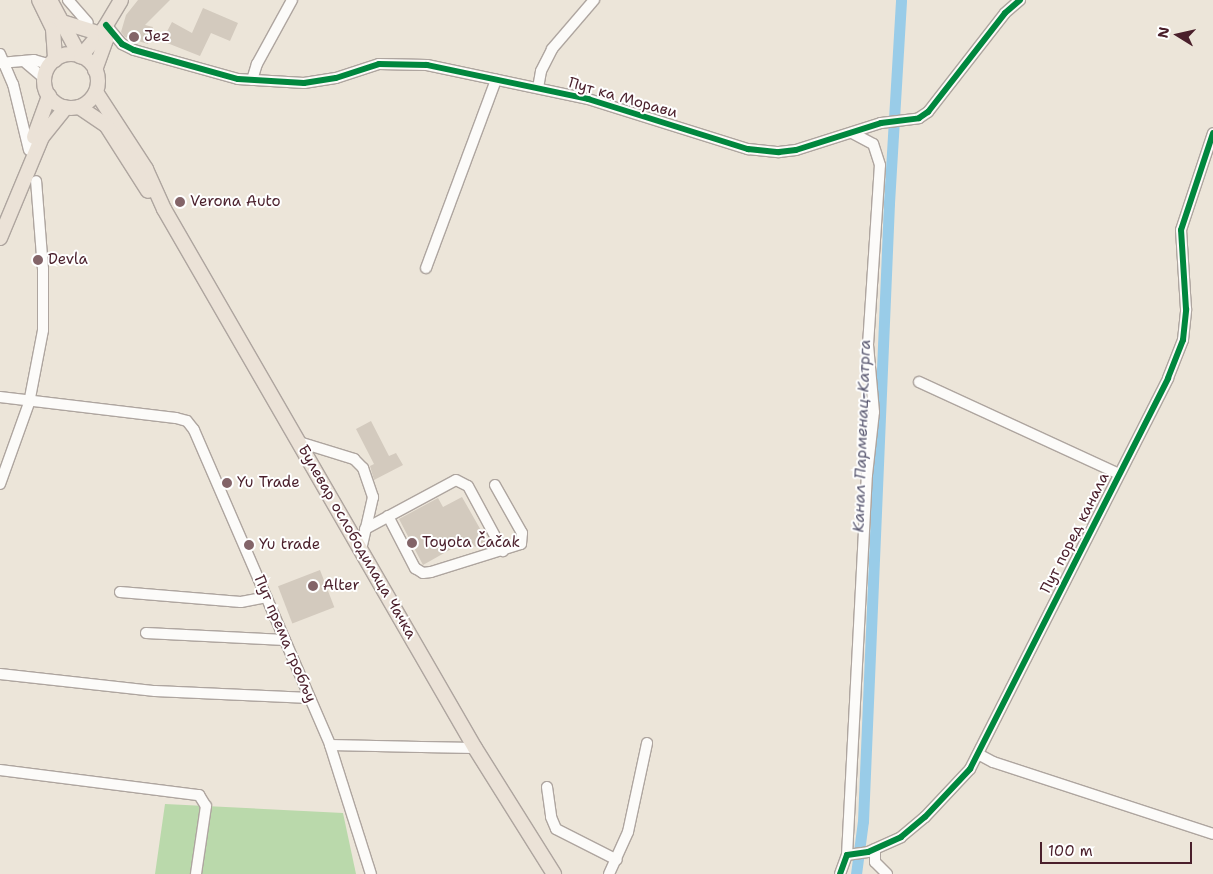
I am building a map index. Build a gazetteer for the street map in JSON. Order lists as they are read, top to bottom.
{
  "streets": {
    "main road": ["Булевар ослободилаца Чачка"],
    "street": ["Пут ка Морави", "Пут поред канала", "Пут према гробљу"]
  },
  "water": ["Канал Парменац-Катрга"],
  "places": [
    "Jez",
    "Verona Auto",
    "Devla",
    "Yu Trade",
    "Toyota Čačak",
    "Yu trade",
    "Alter"
  ],
  "scale_bar": "100 m",
  "north": "left"
}
